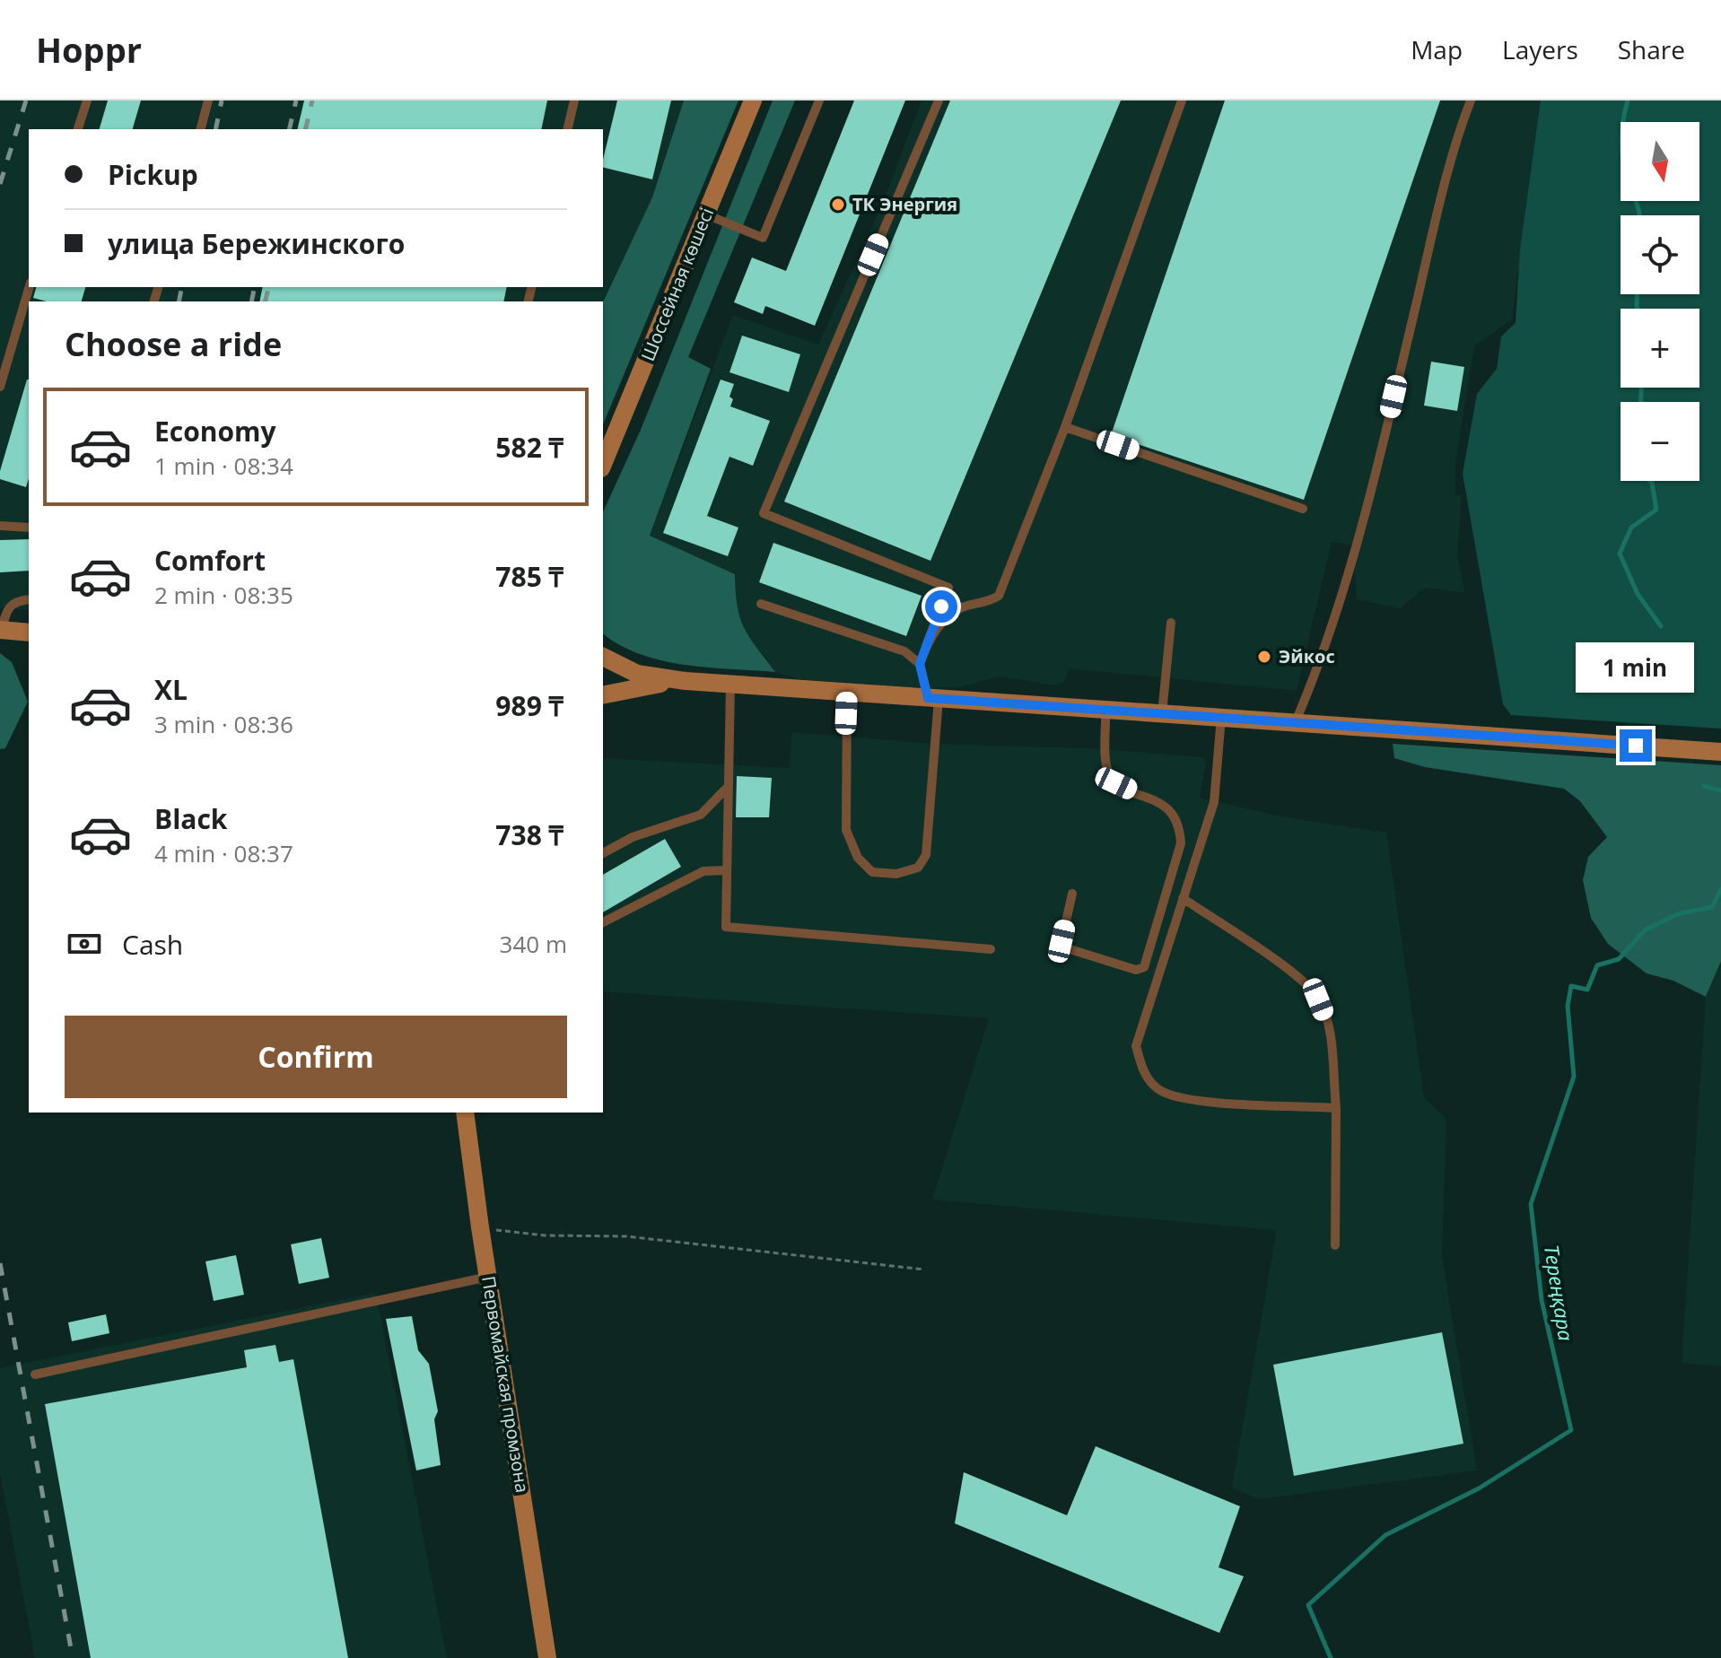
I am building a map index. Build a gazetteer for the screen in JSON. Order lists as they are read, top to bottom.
{
  "streets": {
    "main road": ["Шоссейная көшесі", "Первомайская промзона"]
  },
  "water": ["Тереңқара"],
  "places": ["ТК Энергия", "Эйкос"],
  "north": "bottom",
  "page": {
    "header": "Hoppr",
    "nav": ["Map", "Layers", "Share"],
    "map_buttons": ["+", "−"],
    "banner": ["Pickup", "улица Бережинского"],
    "heading": "Choose a ride",
    "list": [
      {
        "name": "Economy",
        "note": "1 min · 08:34",
        "value": "582 ₸"
      },
      {
        "name": "Comfort",
        "note": "2 min · 08:35",
        "value": "785 ₸"
      },
      {
        "name": "XL",
        "note": "3 min · 08:36",
        "value": "989 ₸"
      },
      {
        "name": "Black",
        "note": "4 min · 08:37",
        "value": "738 ₸"
      }
    ],
    "bubble": "1 min",
    "pay": ["Cash", "340 m"],
    "buttons": "Confirm"
  }
}
